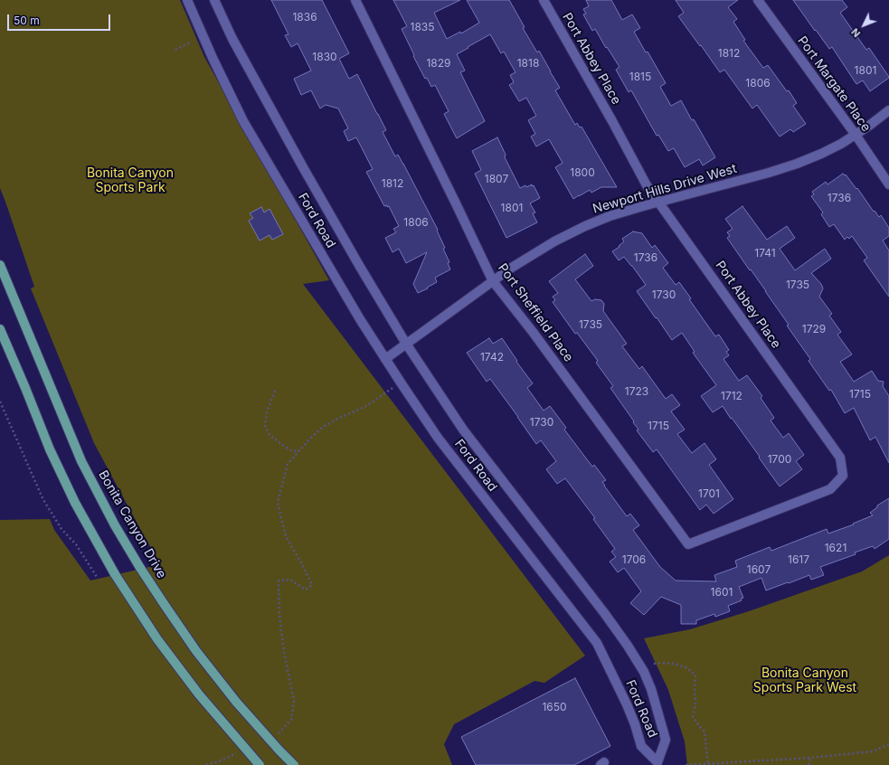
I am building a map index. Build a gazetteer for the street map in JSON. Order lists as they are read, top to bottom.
{
  "streets": {
    "main road": ["Bonita Canyon Drive"],
    "street": [
      "Port Abbey Place",
      "Port Margate Place",
      "Newport Hills Drive West",
      "Ford Road",
      "Port Sheffield Place"
    ]
  },
  "crossings": [
    ["Port Abbey Place", "Newport Hills Drive West"],
    ["Port Abbey Place", "Port Sheffield Place"],
    ["Port Margate Place", "Newport Hills Drive West"],
    ["Newport Hills Drive West", "Ford Road"],
    ["Newport Hills Drive West", "Port Sheffield Place"]
  ],
  "parks": ["Bonita Canyon Sports Park", "Bonita Canyon Sports Park West"],
  "house_numbers": [
    "1836",
    "1835",
    "1812",
    "1830",
    "1829",
    "1818",
    "1801",
    "1815",
    "1806",
    "1800",
    "1807",
    "1812",
    "1736",
    "1801",
    "1806",
    "1741",
    "1736",
    "1735",
    "1730",
    "1735",
    "1729",
    "1742",
    "1723",
    "1715",
    "1712",
    "1730",
    "1715",
    "1700",
    "1701",
    "1621",
    "1706",
    "1617",
    "1607",
    "1601",
    "1650"
  ],
  "scale_bar": "50 m",
  "north": "bottom left"
}
